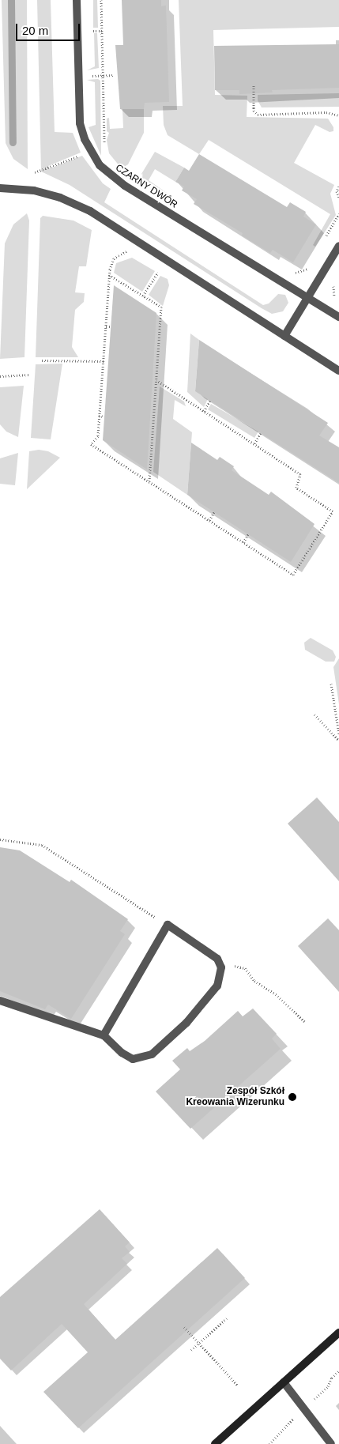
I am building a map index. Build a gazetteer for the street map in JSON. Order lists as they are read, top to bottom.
{
  "streets": {
    "street": ["CZARNY DWÓR"]
  },
  "places": ["Zespół Szkół Kreowania Wizerunku"],
  "scale_bar": "20 m"
}
